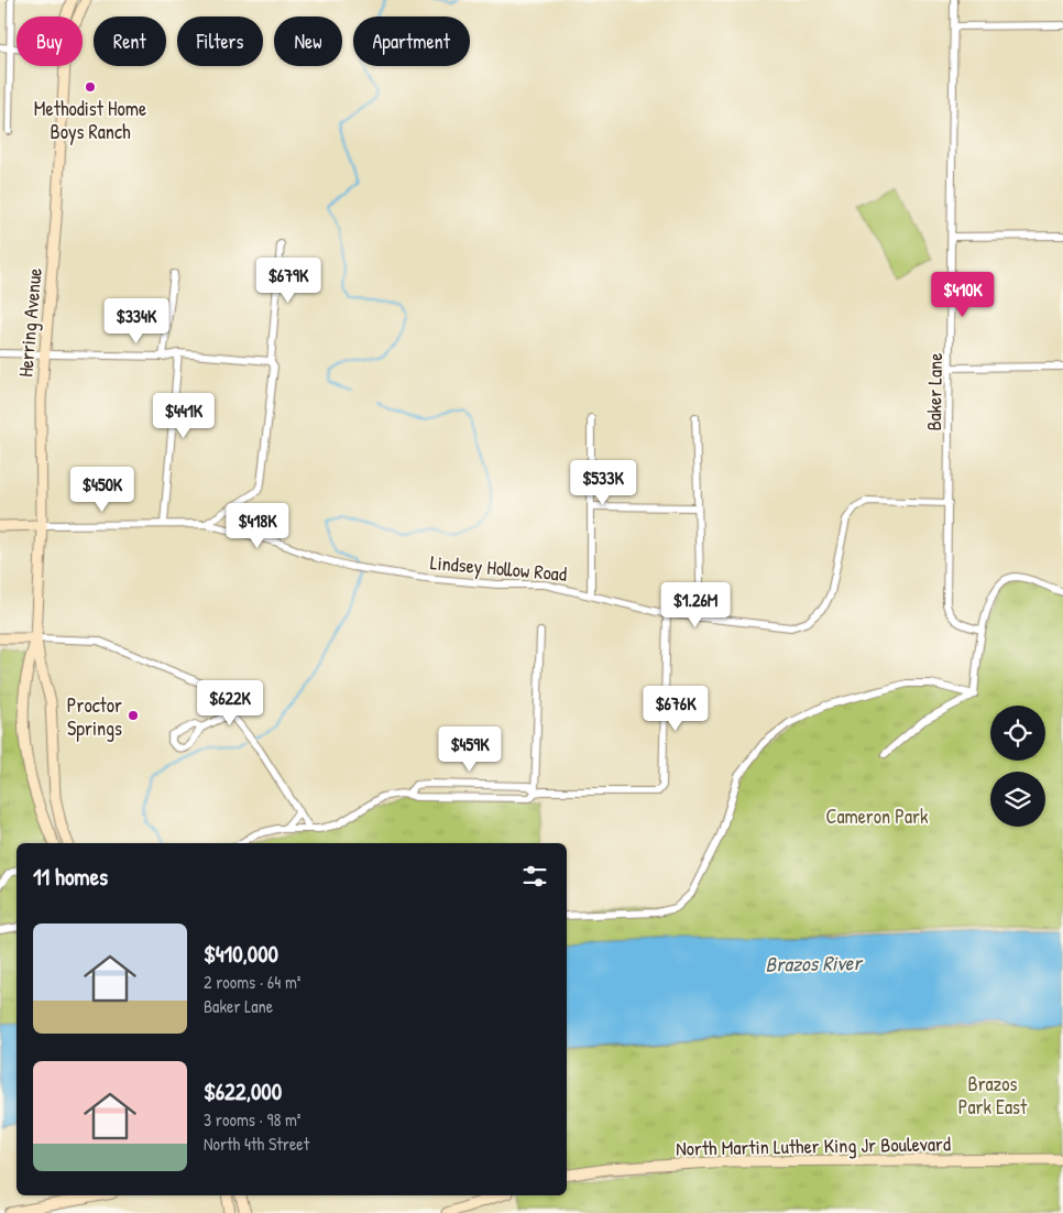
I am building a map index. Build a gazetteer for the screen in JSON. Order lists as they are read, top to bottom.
{
  "streets": {
    "main road": ["Herring Avenue", "North Martin Luther King Jr Boulevard"],
    "street": ["Baker Lane", "Lindsey Hollow Road"]
  },
  "crossings": [
    ["Herring Avenue", "Lindsey Hollow Road"],
    ["Baker Lane", "Lindsey Hollow Road"]
  ],
  "water": ["Brazos River"],
  "parks": ["Cameron Park", "Brazos Park East"],
  "places": ["Methodist Home Boys Ranch", "Proctor Springs"],
  "page": {
    "chip": [
      "Buy",
      "Rent",
      "Filters",
      "New",
      "Apartment"
    ],
    "price": [
      "$679K",
      "$410K",
      "$334K",
      "$441K",
      "$533K",
      "$450K",
      "$418K",
      "$1.26M",
      "$622K",
      "$676K",
      "$459K"
    ],
    "heading": "11 homes",
    "list": [
      {
        "name": "$410,000",
        "note": "2 rooms · 64 m² · Baker Lane"
      },
      {
        "name": "$622,000",
        "note": "3 rooms · 98 m² · North 4th Street"
      }
    ]
  }
}
